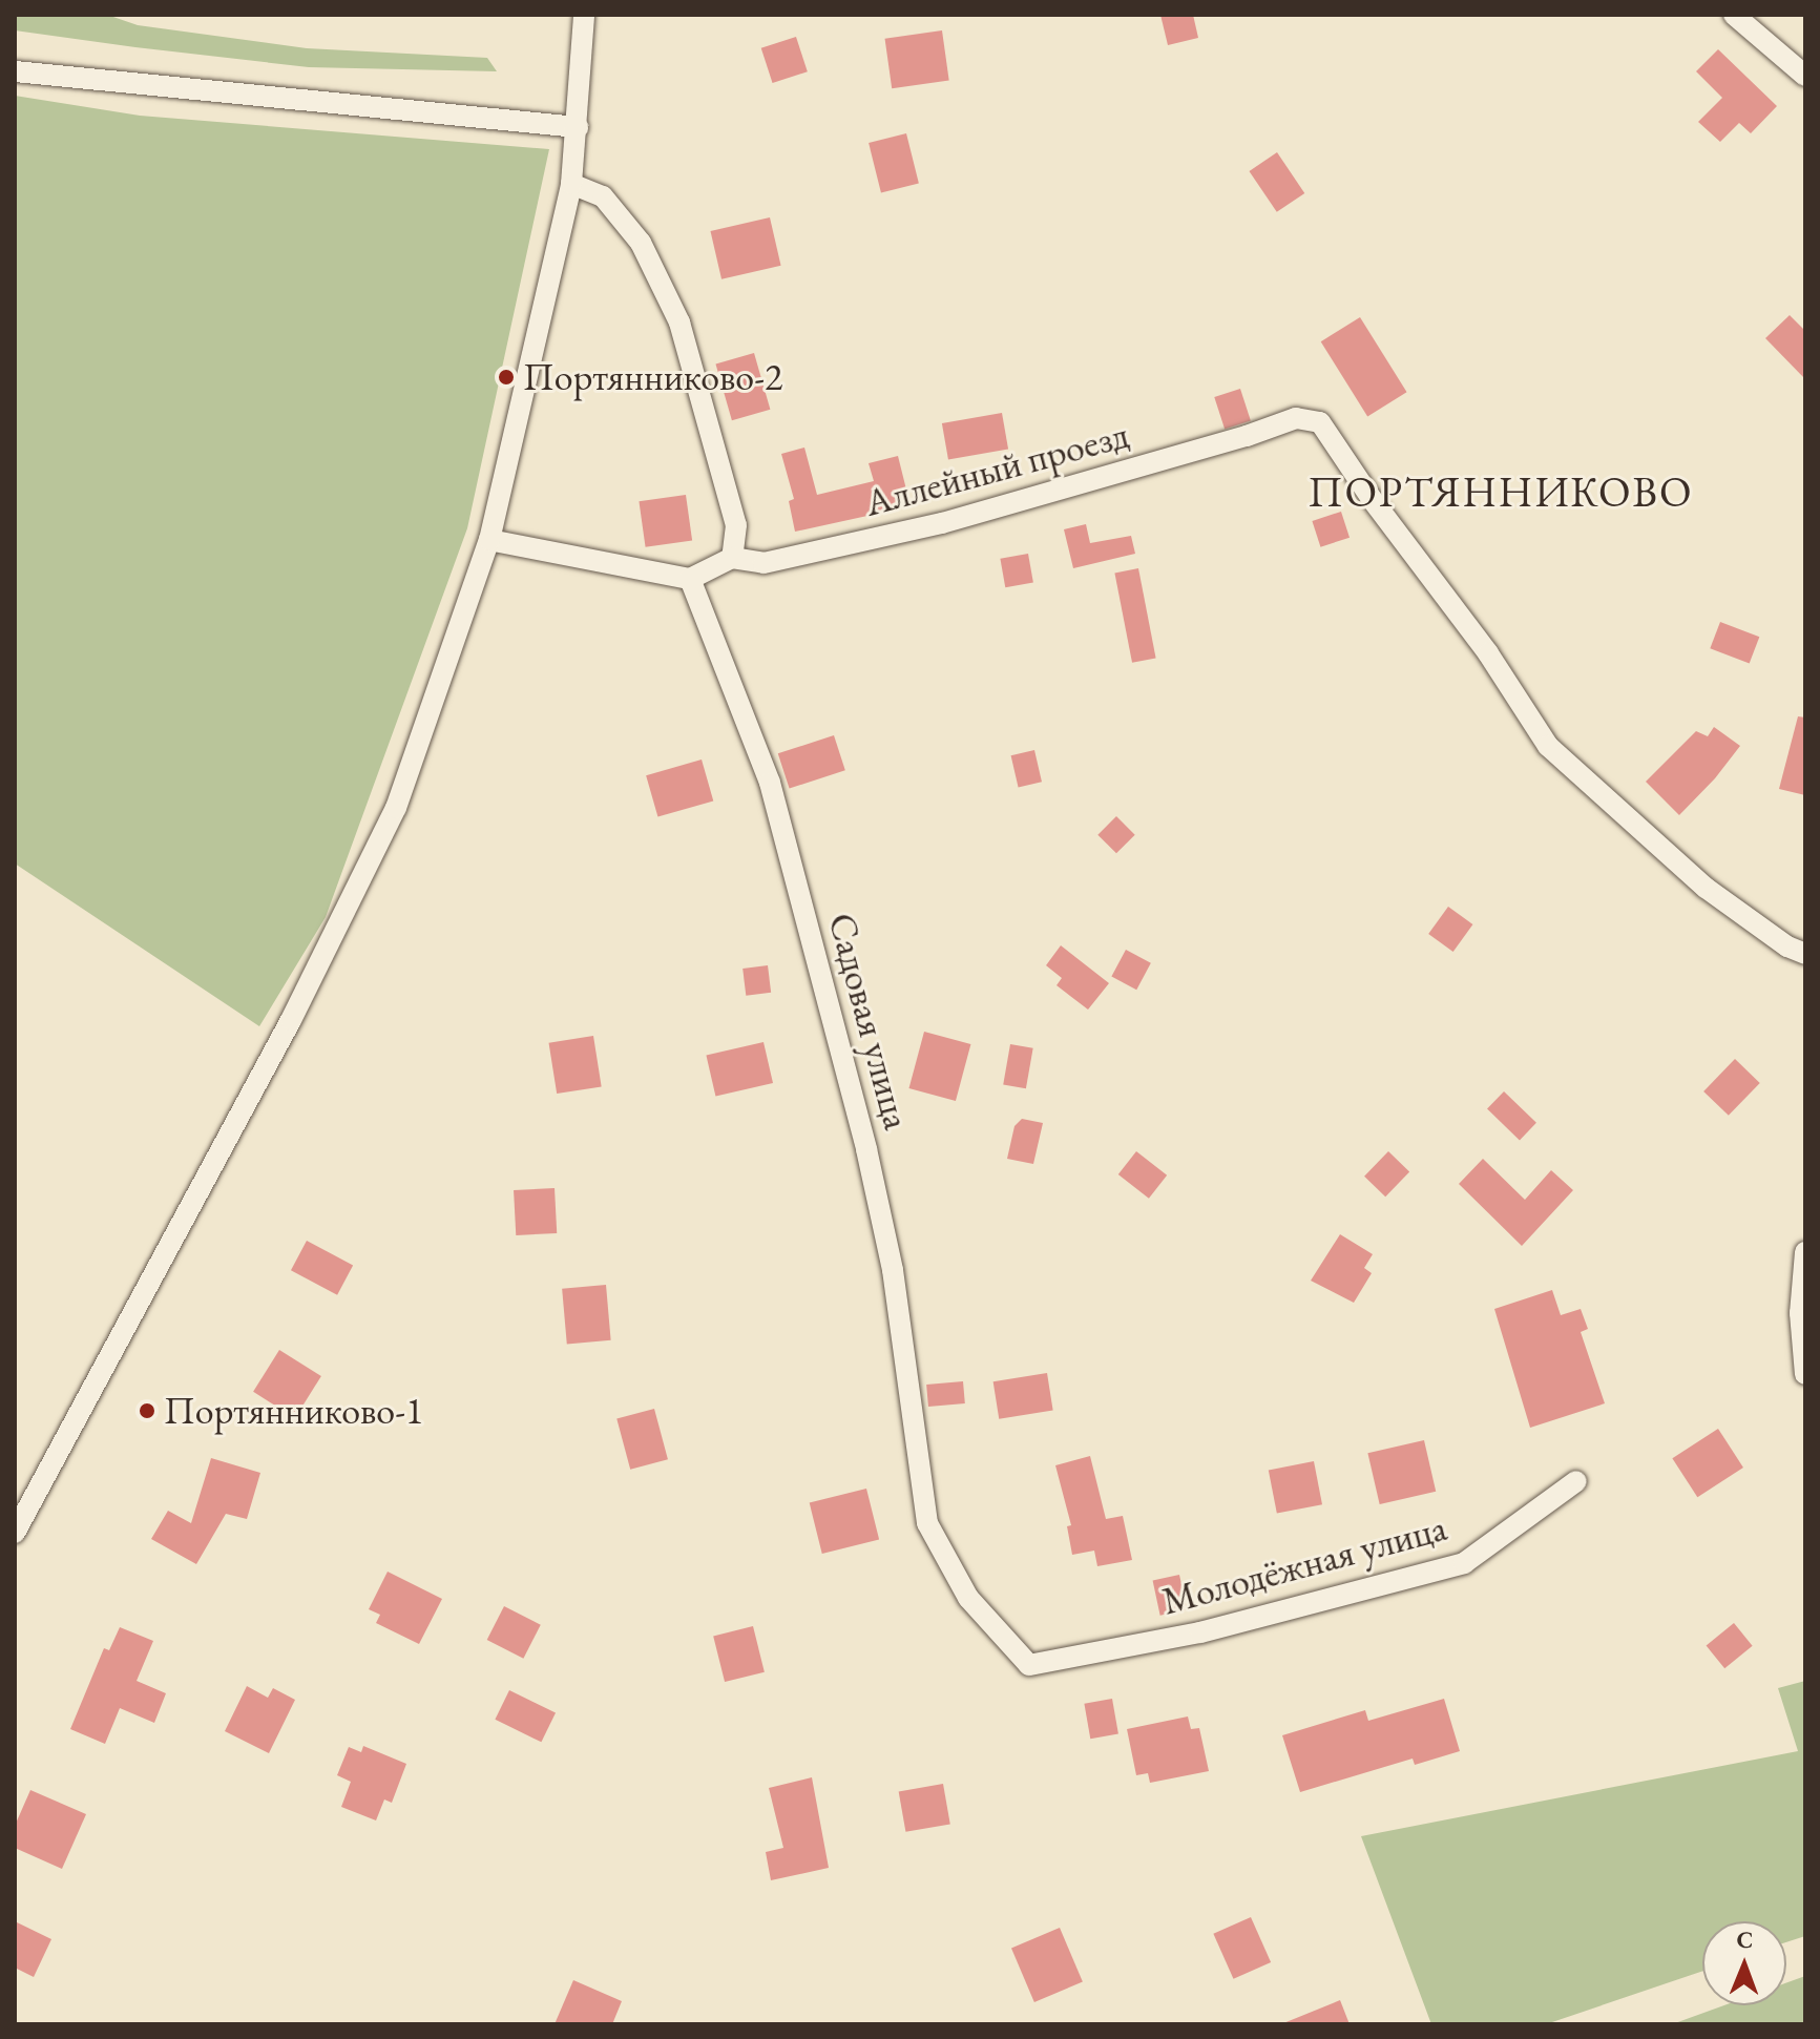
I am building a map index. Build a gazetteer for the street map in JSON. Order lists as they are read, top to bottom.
{
  "streets": {
    "street": ["Аллейный проезд", "Садовая улица", "Молодёжная улица"]
  },
  "crossings": [
    ["Садовая улица", "Молодёжная улица"]
  ],
  "districts": ["ПОРТЯННИКОВО"],
  "places": ["Портянниково-2", "Портянниково-1"],
  "north": "top"
}
